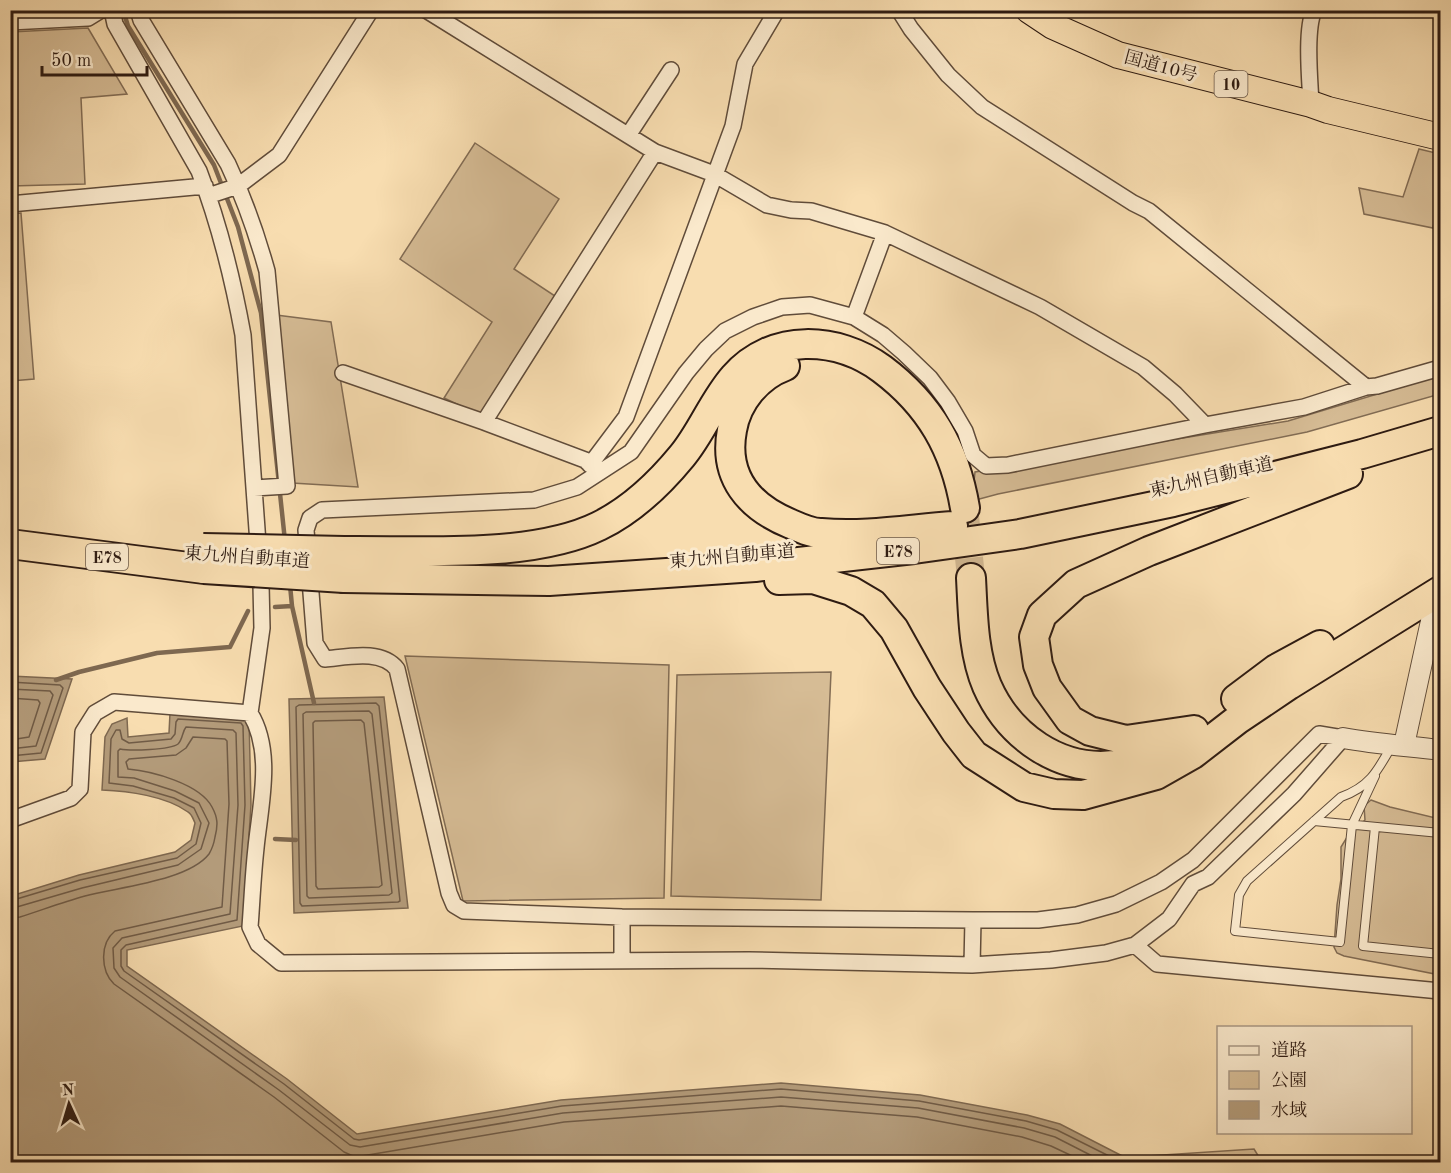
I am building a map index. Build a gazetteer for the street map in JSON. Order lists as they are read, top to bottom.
{
  "streets": {
    "highway": [
      "国道10号",
      "10",
      "東九州自動車道",
      "E78"
    ]
  },
  "legend": ["道路", "公園", "水域"],
  "scale_bar": "50 m",
  "north": "top"
}
